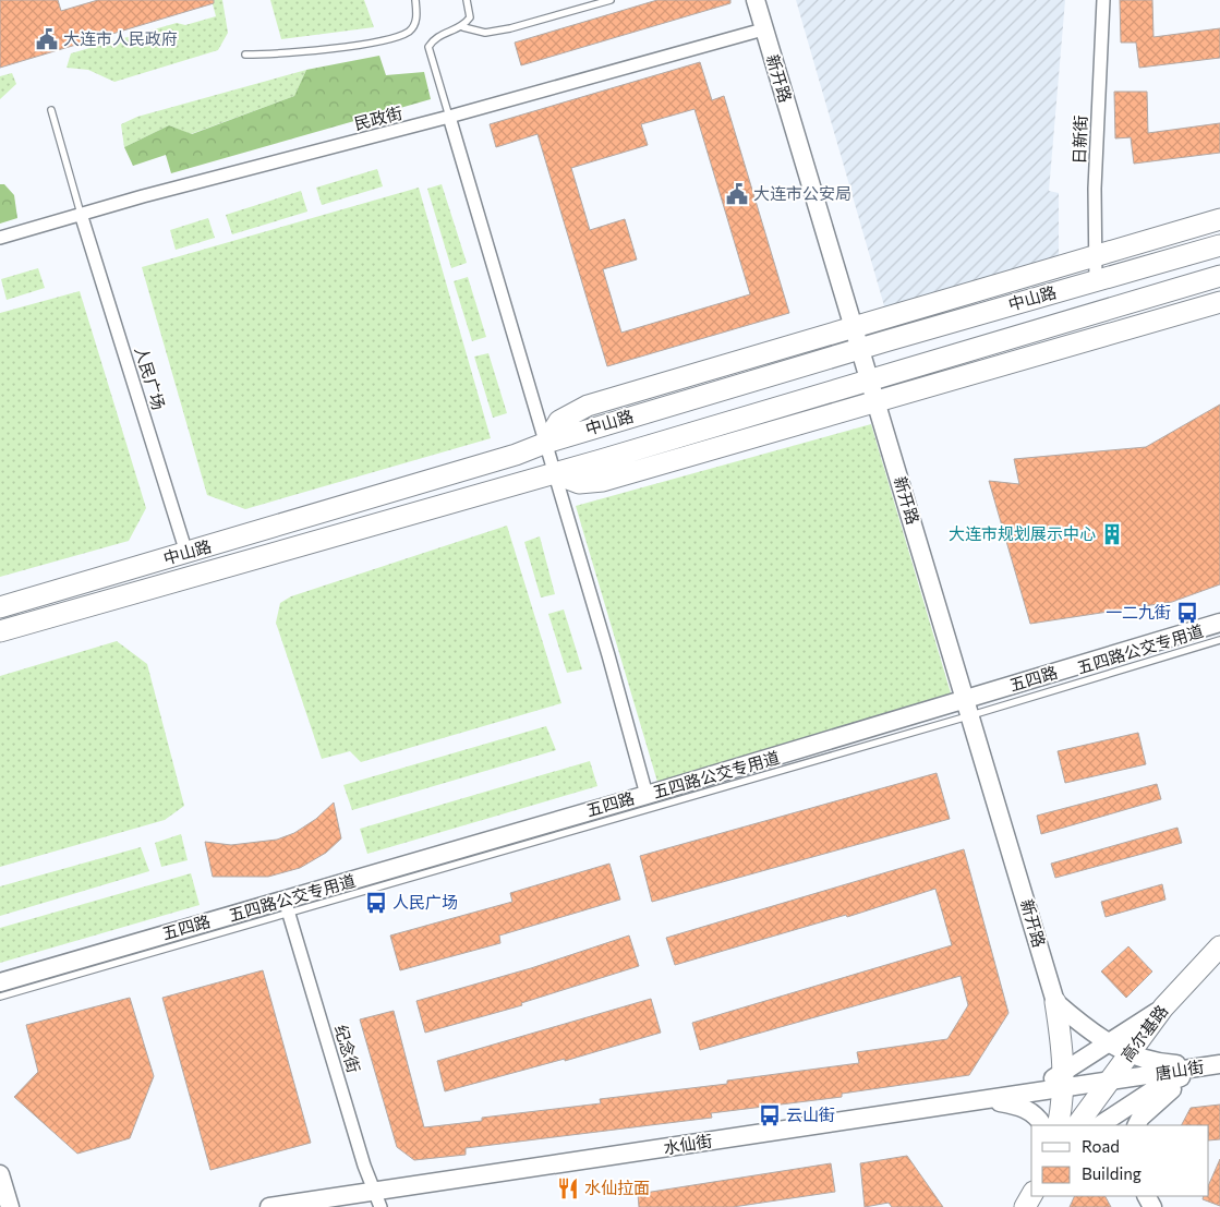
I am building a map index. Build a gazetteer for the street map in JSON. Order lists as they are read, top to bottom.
{
  "streets": {
    "main road": [
      "新开路",
      "中山路",
      "五四路",
      "高尔基路",
      "唐山街",
      "水仙街"
    ],
    "street": [
      "民政街",
      "日新街",
      "人民广场",
      "纪念街"
    ],
    "lane": ["五四路公交专用道"]
  },
  "crossings": [
    ["新开路", "民政街"],
    ["新开路", "中山路"],
    ["新开路", "五四路公交专用道"],
    ["新开路", "五四路"],
    ["民政街", "人民广场"],
    ["日新街", "中山路"],
    ["中山路", "人民广场"],
    ["五四路公交专用道", "五四路"],
    ["五四路公交专用道", "纪念街"],
    ["五四路", "纪念街"],
    ["高尔基路", "唐山街"],
    ["高尔基路", "水仙街"],
    ["纪念街", "水仙街"],
    ["唐山街", "水仙街"]
  ],
  "places": {
    "public building": ["大连市人民政府", "大连市公安局"],
    "building": ["大连市规划展示中心"],
    "bus stop": ["一二九街", "人民广场", "云山街"],
    "restaurant": ["水仙拉面"]
  },
  "legend": ["Road", "Building"]
}
